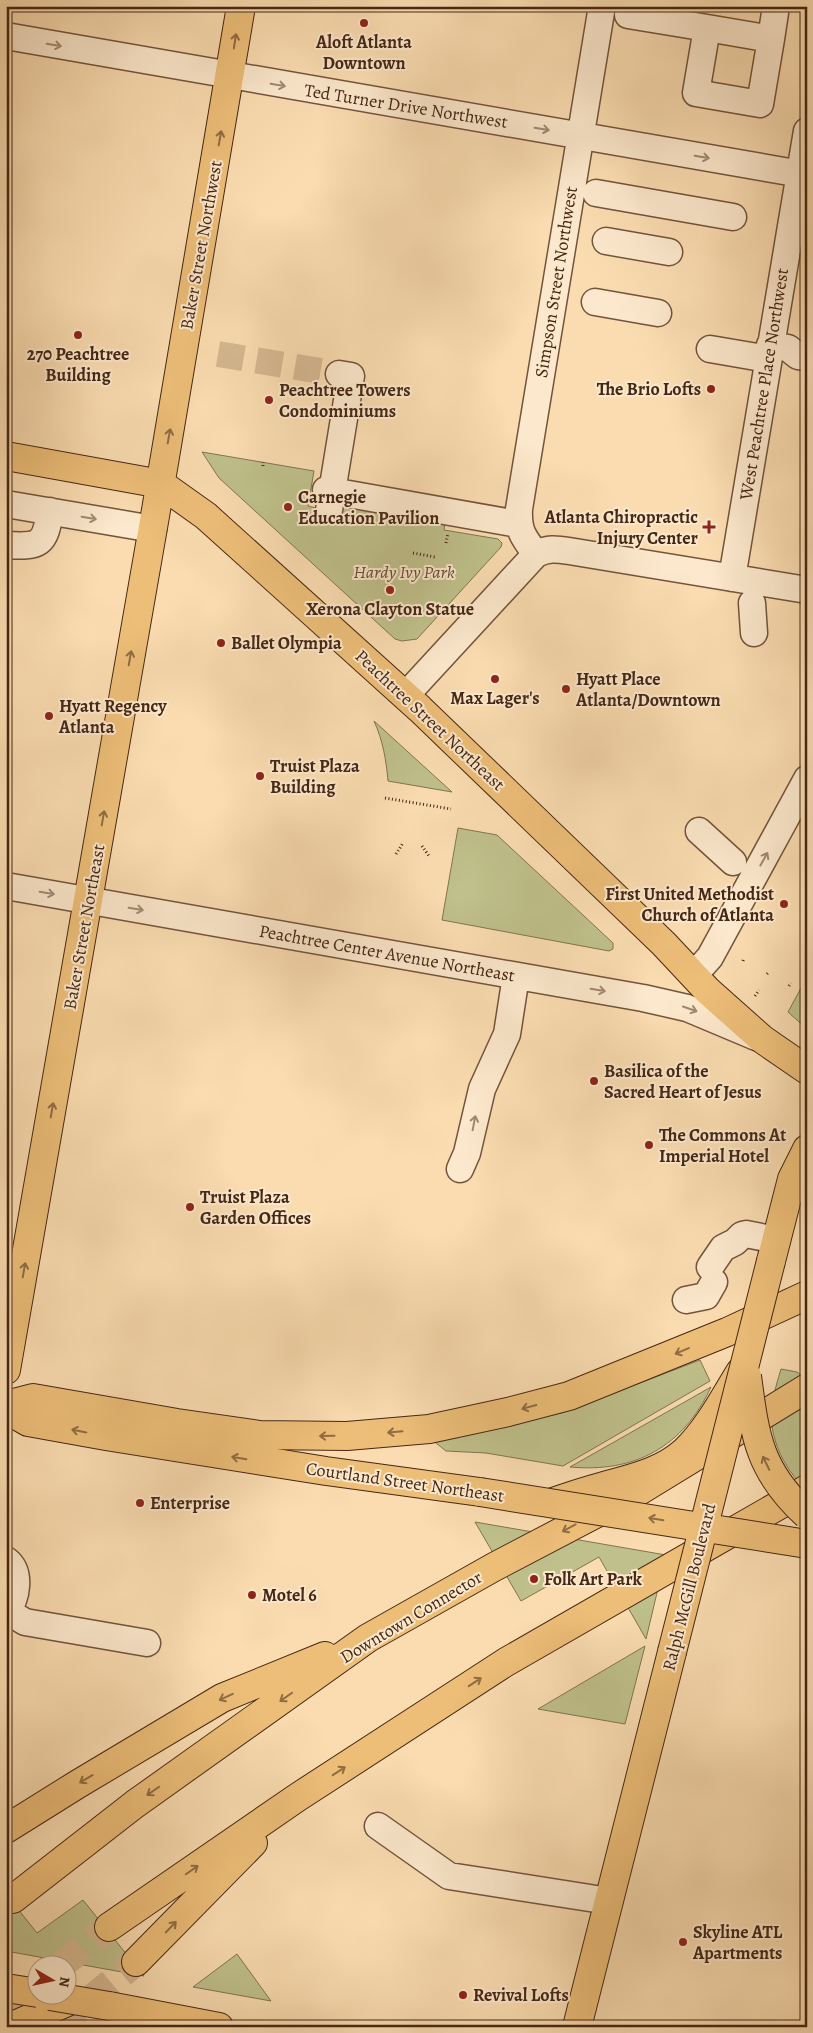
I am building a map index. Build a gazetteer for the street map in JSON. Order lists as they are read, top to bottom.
{
  "streets": {
    "main road": [
      "Baker Street Northwest",
      "Peachtree Street Northeast",
      "Baker Street Northeast",
      "Courtland Street Northeast",
      "Ralph McGill Boulevard",
      "Downtown Connector"
    ],
    "street": [
      "Ted Turner Drive Northwest",
      "Simpson Street Northwest",
      "West Peachtree Place Northwest",
      "Peachtree Center Avenue Northeast"
    ]
  },
  "crossings": [
    ["Ted Turner Drive Northwest", "Baker Street Northwest"],
    ["Ted Turner Drive Northwest", "Simpson Street Northwest"],
    ["Ted Turner Drive Northwest", "West Peachtree Place Northwest"],
    ["Baker Street Northwest", "Peachtree Street Northeast"],
    ["Baker Street Northwest", "Baker Street Northeast"],
    ["Peachtree Street Northeast", "Baker Street Northeast"],
    ["Peachtree Street Northeast", "Peachtree Center Avenue Northeast"],
    ["Baker Street Northeast", "Peachtree Center Avenue Northeast"],
    ["Courtland Street Northeast", "Ralph McGill Boulevard"]
  ],
  "one_way": ["Baker Street Northwest", "Baker Street Northeast", "Peachtree Center Avenue Northeast"],
  "parks": ["Hardy Ivy Park"],
  "places": {
    "other": [
      "Aloft Atlanta Downtown",
      "270 Peachtree Building",
      "The Brio Lofts",
      "Peachtree Towers Condominiums",
      "Carnegie Education Pavilion",
      "Xerona Clayton Statue",
      "Ballet Olympia",
      "Max Lager's",
      "Hyatt Place Atlanta/Downtown",
      "Hyatt Regency Atlanta",
      "Truist Plaza Building",
      "First United Methodist Church of Atlanta",
      "Basilica of the Sacred Heart of Jesus",
      "The Commons At Imperial Hotel",
      "Truist Plaza Garden Offices",
      "Enterprise",
      "Folk Art Park",
      "Motel 6",
      "Skyline ATL Apartments",
      "Revival Lofts"
    ],
    "health": ["Atlanta Chiropractic Injury Center"]
  },
  "north": "right"
}
